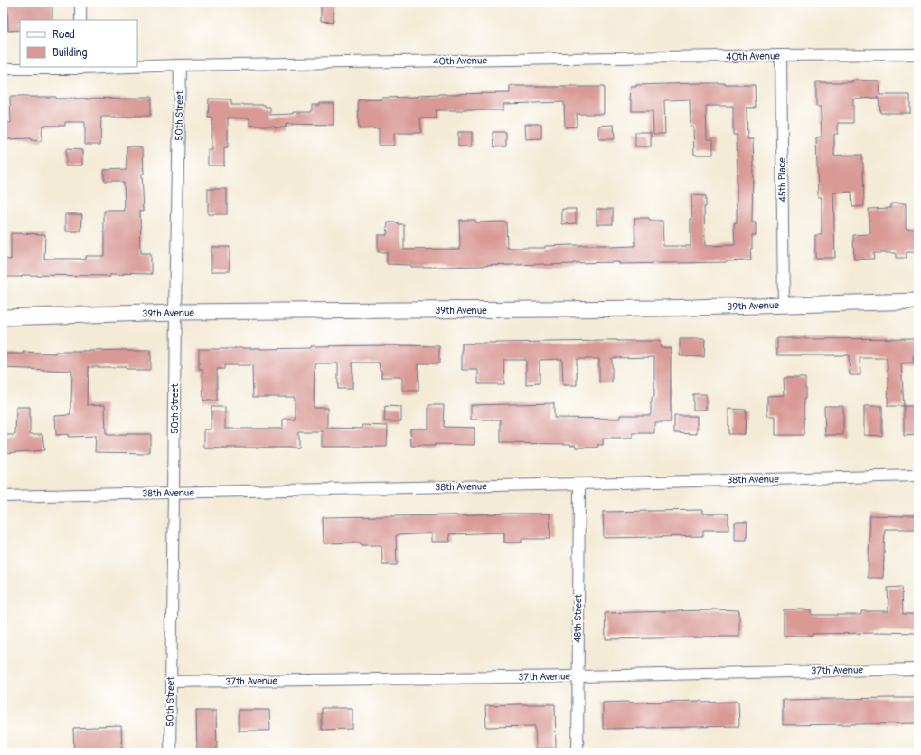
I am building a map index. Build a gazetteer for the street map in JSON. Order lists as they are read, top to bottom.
{
  "streets": {
    "main road": ["39th Avenue"],
    "street": [
      "40th Avenue",
      "50th Street",
      "45th Place",
      "38th Avenue",
      "48th Street",
      "37th Avenue"
    ]
  },
  "crossings": [
    ["40th Avenue", "50th Street"],
    ["40th Avenue", "45th Place"],
    ["50th Street", "39th Avenue"],
    ["50th Street", "38th Avenue"],
    ["50th Street", "37th Avenue"],
    ["45th Place", "39th Avenue"],
    ["38th Avenue", "48th Street"],
    ["48th Street", "37th Avenue"]
  ],
  "legend": ["Road", "Building"]
}
